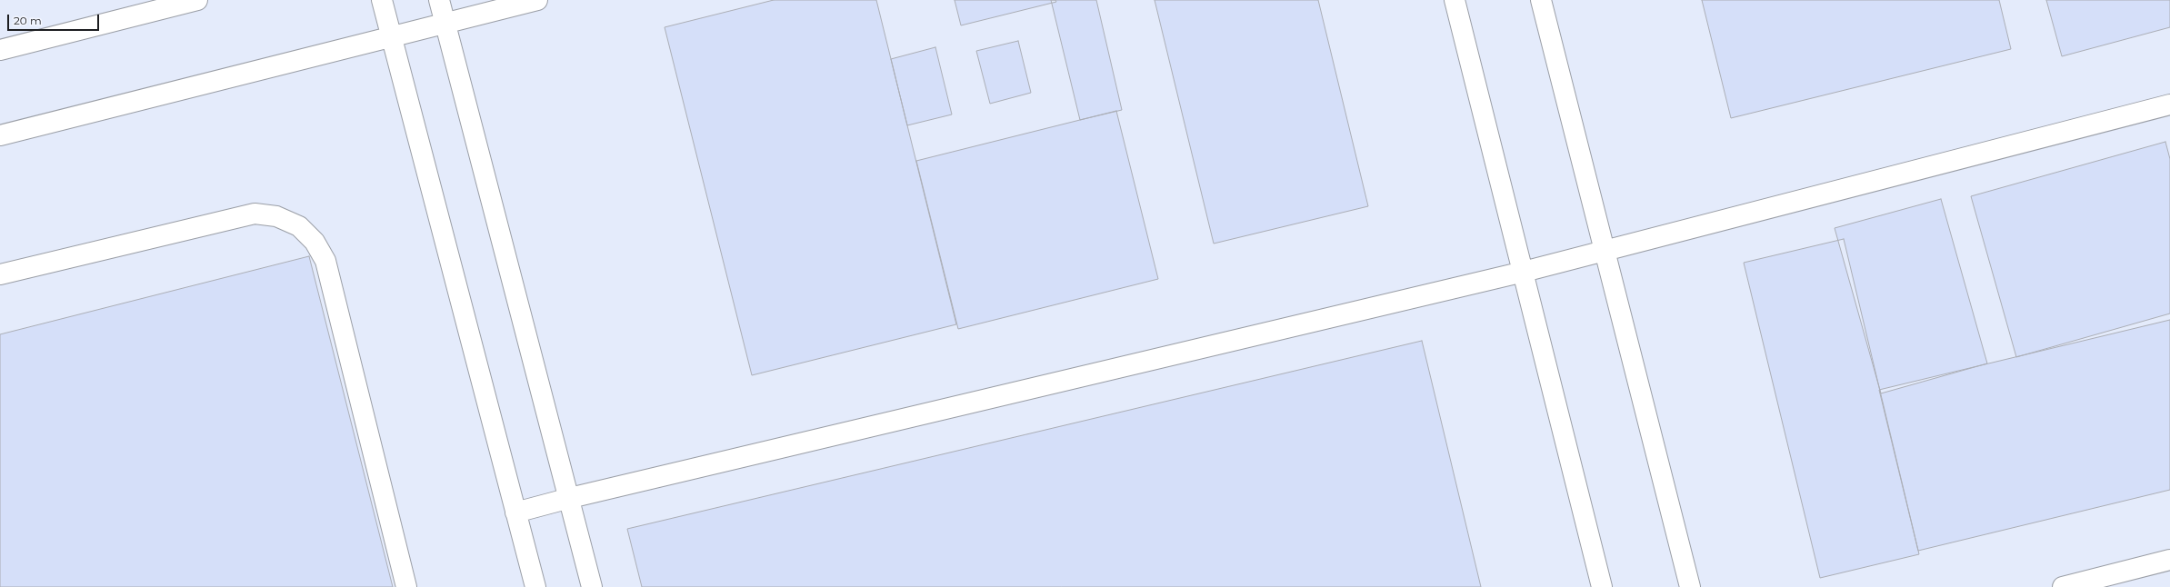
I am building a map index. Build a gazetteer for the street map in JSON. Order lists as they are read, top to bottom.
{
  "scale_bar": "20 m"
}
